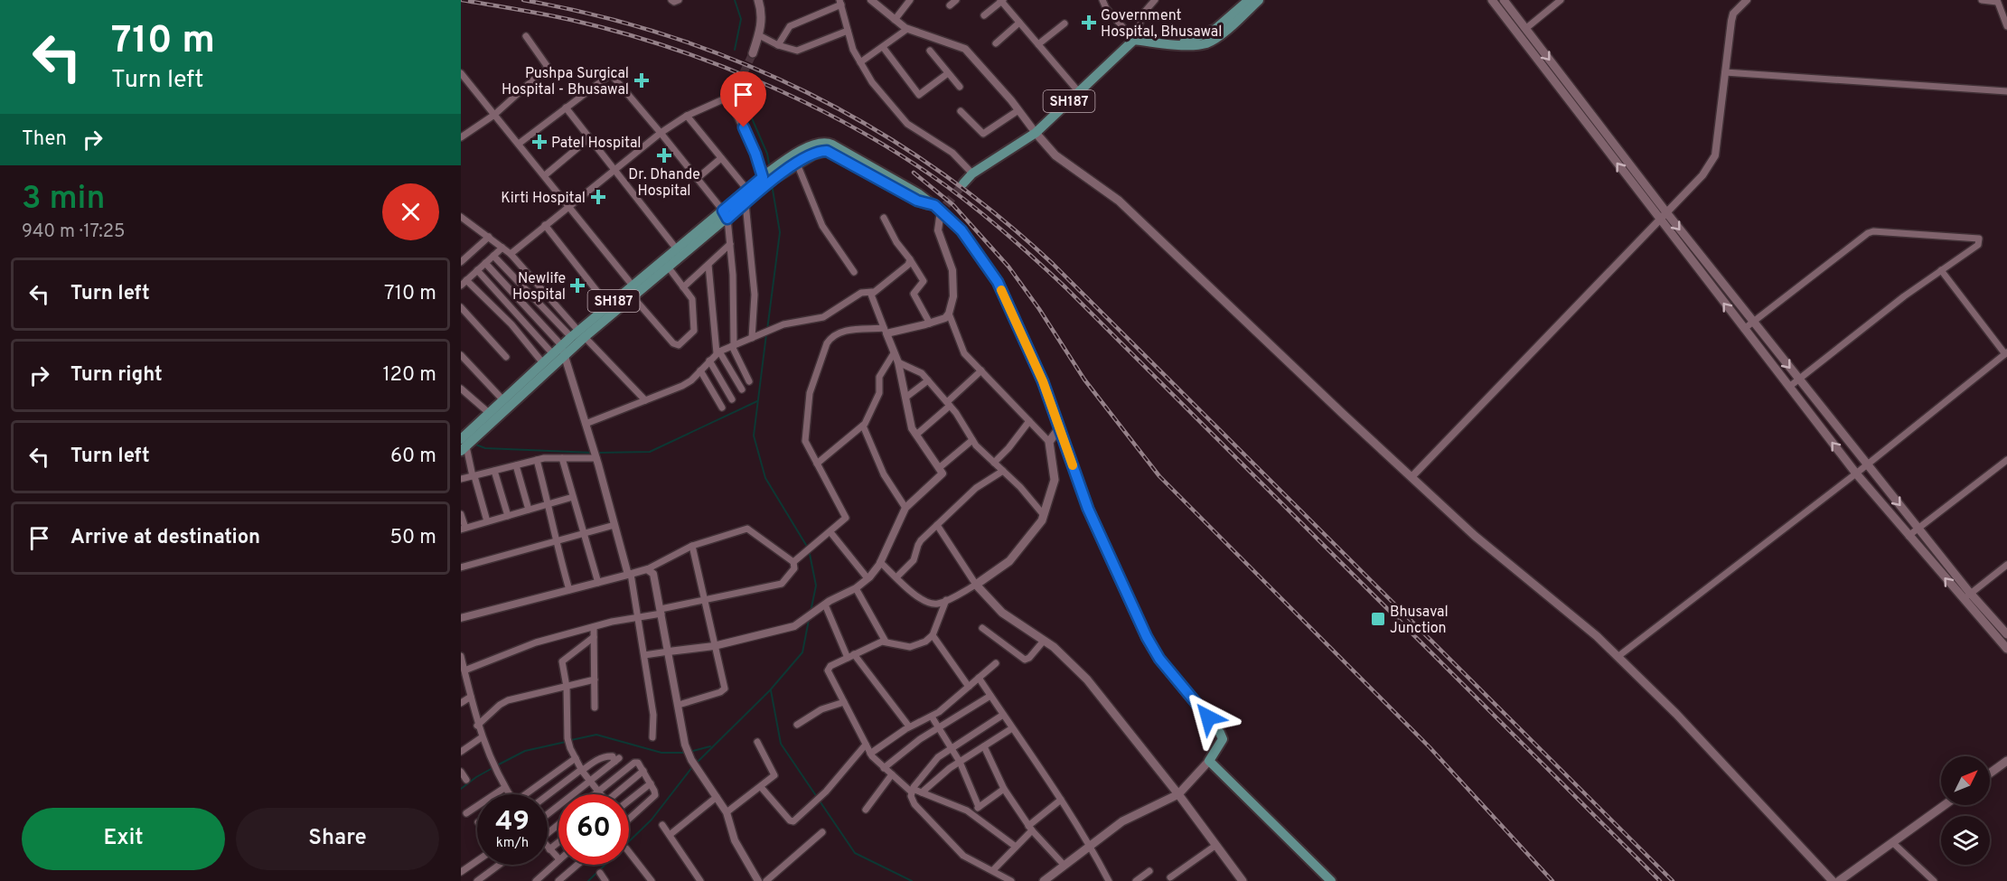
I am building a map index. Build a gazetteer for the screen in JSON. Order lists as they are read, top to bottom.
{
  "streets": {
    "main road": ["SH187"]
  },
  "places": {
    "health": [
      "Government Hospital, Bhusawal",
      "Pushpa Surgical Hospital - Bhusawal",
      "Patel Hospital",
      "Dr. Dhande Hospital",
      "Kirti Hospital",
      "Newlife Hospital"
    ],
    "transit": ["Bhusaval Junction"]
  },
  "north": "top right",
  "page": {
    "turn": ["710 m", "Turn left"],
    "then": "Then",
    "heading": ["3 min", "940 m · 17:25"],
    "list": [
      {
        "name": "Turn left",
        "value": "710 m"
      },
      {
        "name": "Turn right",
        "value": "120 m"
      },
      {
        "name": "Turn left",
        "value": "60 m"
      },
      {
        "name": "Arrive at destination",
        "value": "50 m"
      }
    ],
    "speed": "49 km/h",
    "limit": "60",
    "buttons": ["Exit", "Share"]
  }
}
